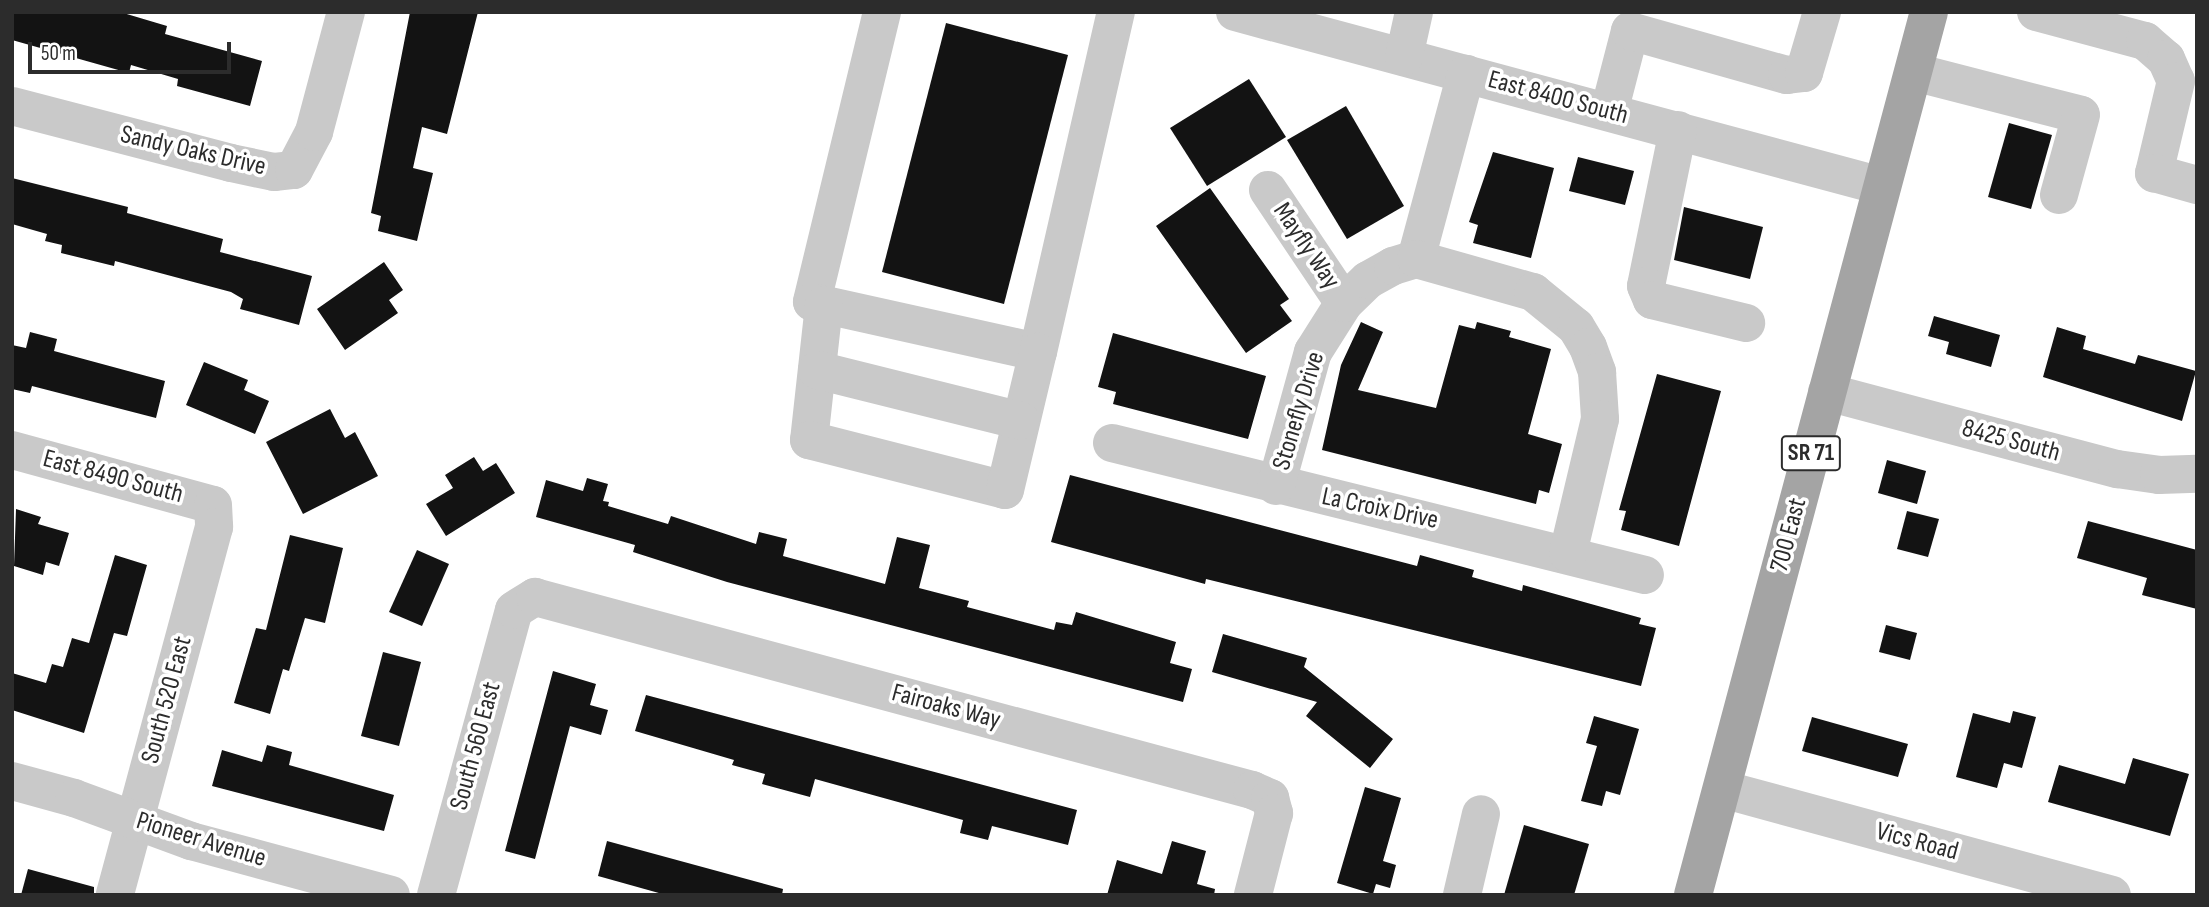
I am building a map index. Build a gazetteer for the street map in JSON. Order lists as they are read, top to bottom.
{
  "streets": {
    "main road": ["SR 71", "700 East"],
    "street": [
      "East 8400 South",
      "Sandy Oaks Drive",
      "Mayfly Way",
      "Stonefly Drive",
      "8425 South",
      "East 8490 South",
      "La Croix Drive",
      "South 520 East",
      "Fairoaks Way",
      "South 560 East",
      "Pioneer Avenue",
      "Vics Road"
    ]
  },
  "crossings": [
    ["East 8400 South", "700 East"],
    ["Mayfly Way", "Stonefly Drive"],
    ["Stonefly Drive", "La Croix Drive"],
    ["8425 South", "700 East"],
    ["East 8490 South", "South 520 East"],
    ["700 East", "Vics Road"],
    ["South 520 East", "Pioneer Avenue"],
    ["Fairoaks Way", "South 560 East"]
  ],
  "scale_bar": "50 m"
}
